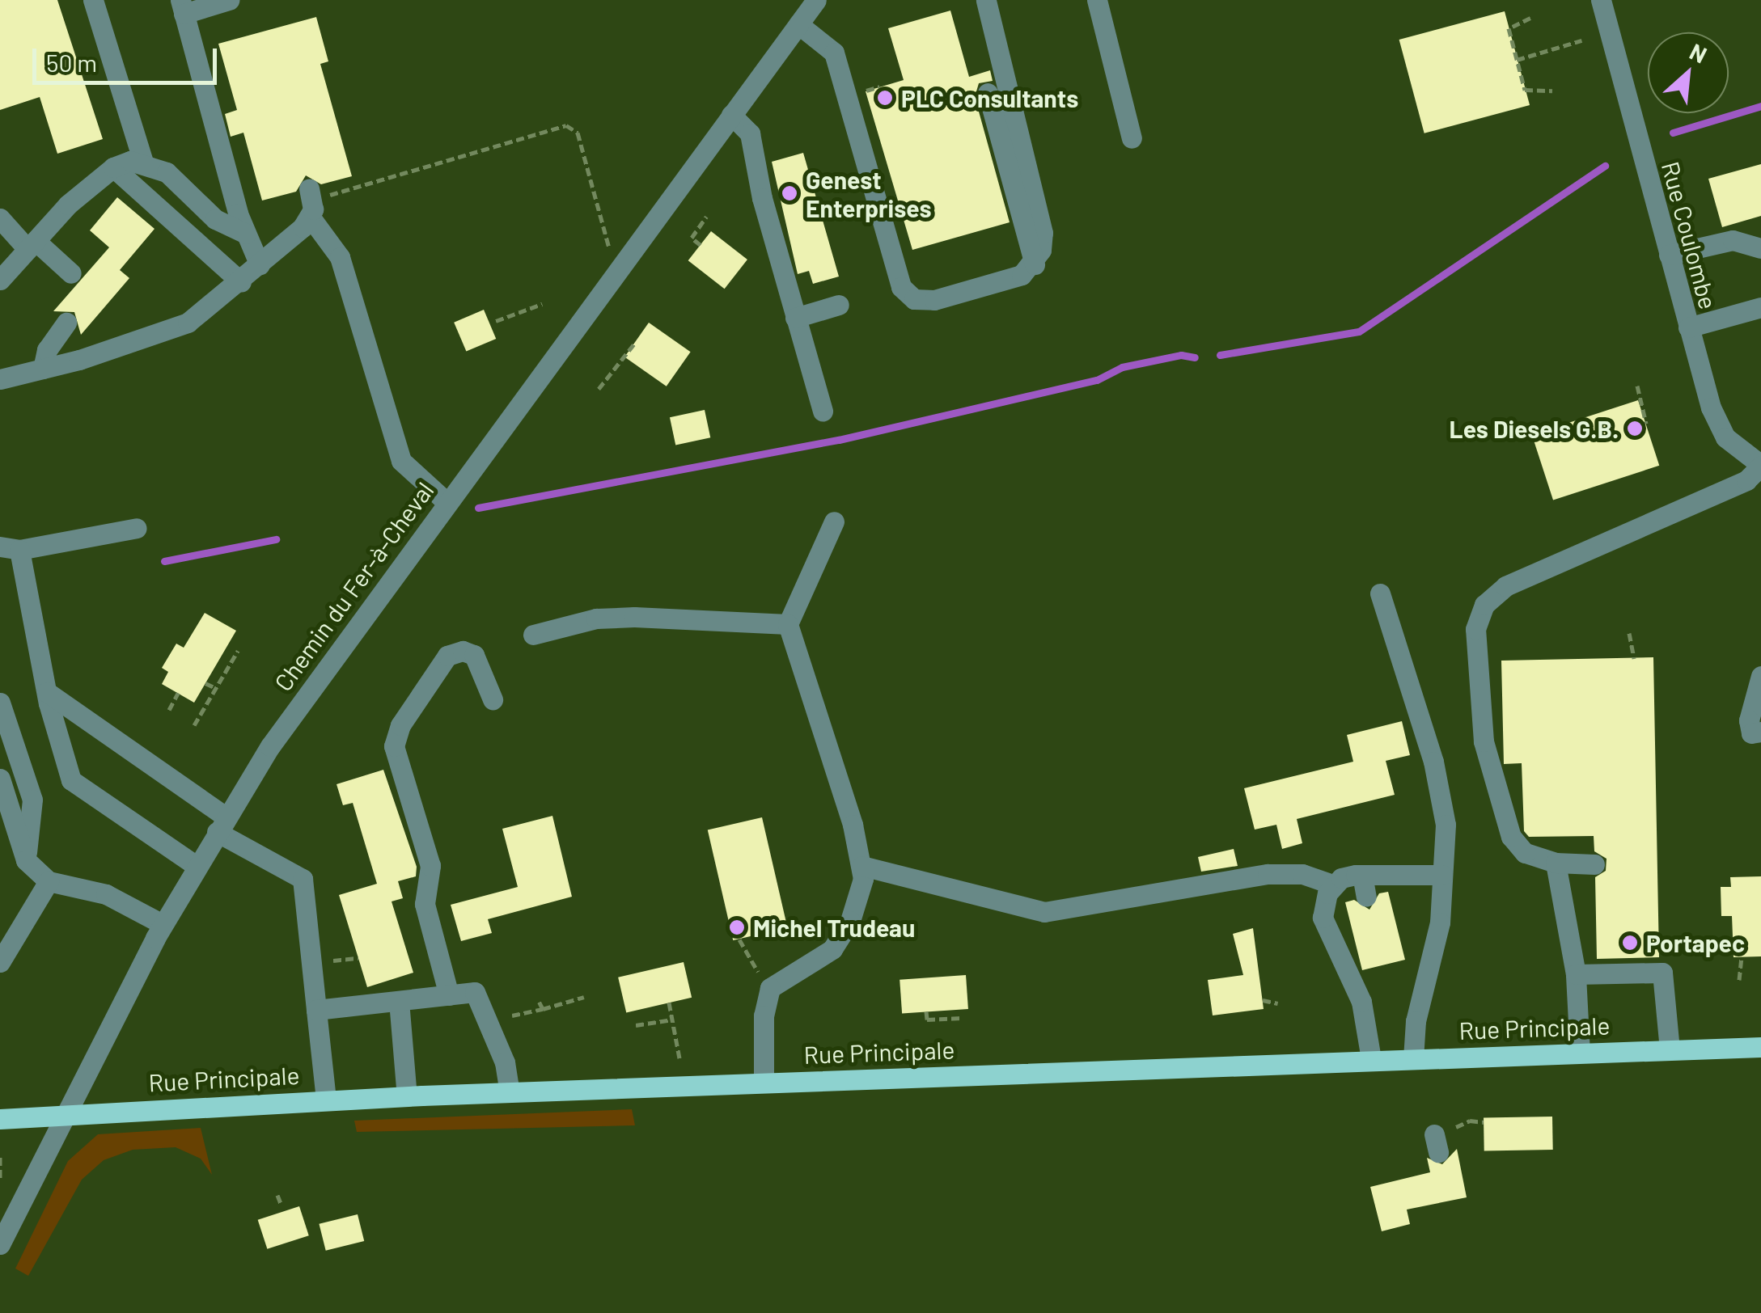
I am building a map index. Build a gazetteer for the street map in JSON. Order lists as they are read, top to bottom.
{
  "streets": {
    "main road": ["Rue Principale"],
    "street": ["Rue Coulombe", "Chemin du Fer-à-Cheval"]
  },
  "crossings": [
    ["Chemin du Fer-à-Cheval", "Rue Principale"]
  ],
  "places": [
    "PLC Consultants",
    "Genest Enterprises",
    "Les Diesels G.B.",
    "Michel Trudeau",
    "Portapec"
  ],
  "scale_bar": "50 m",
  "north": "top right"
}
